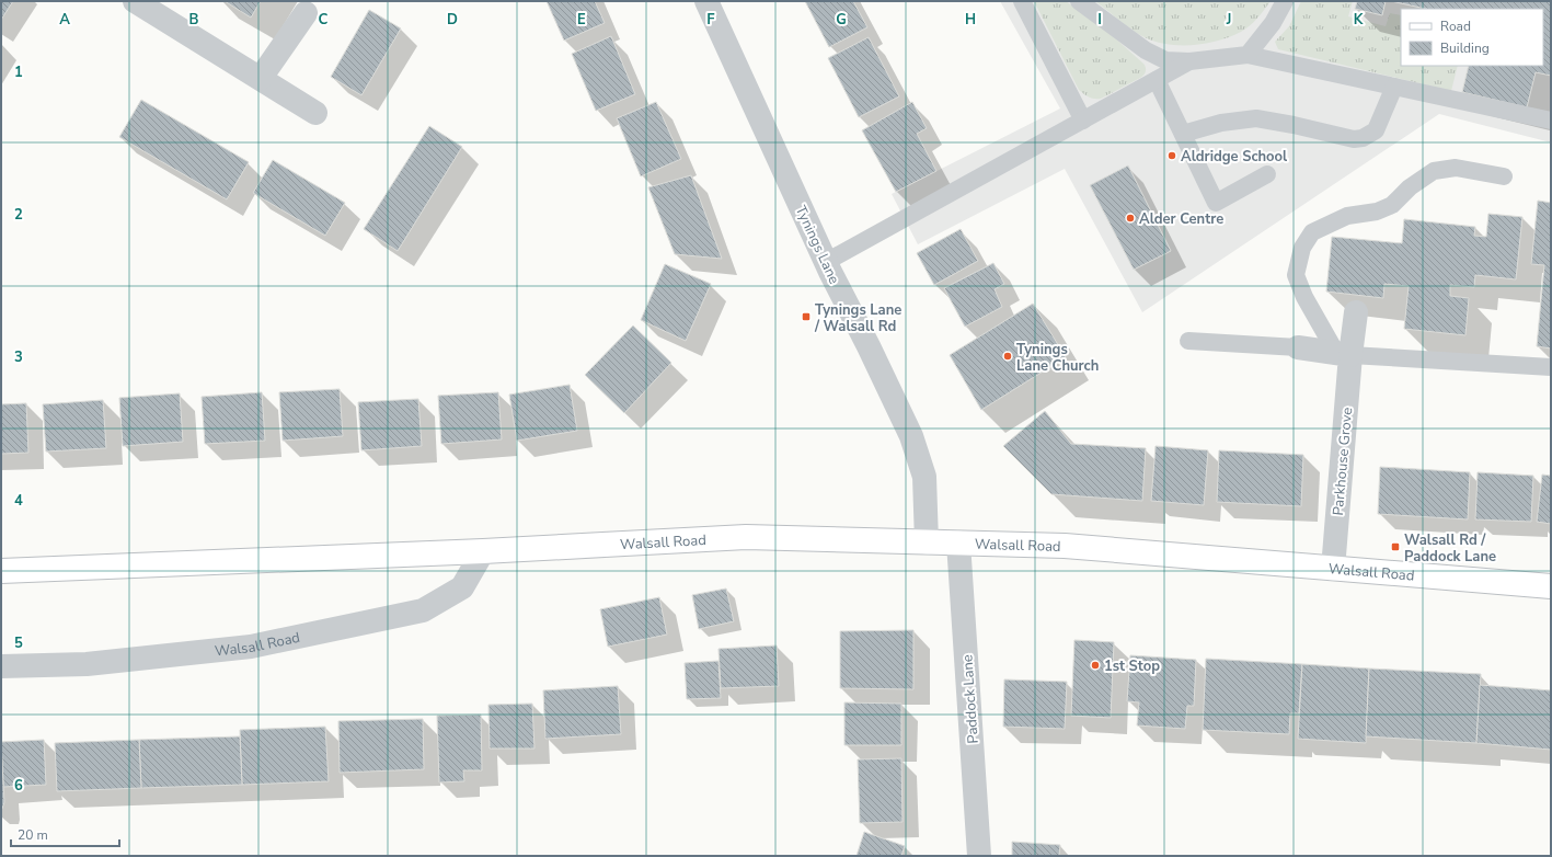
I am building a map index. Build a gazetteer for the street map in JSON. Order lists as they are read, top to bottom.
{
  "streets": {
    "main road": ["Walsall Road"],
    "street": ["Tynings Lane", "Parkhouse Grove", "Paddock Lane"]
  },
  "crossings": [
    ["Tynings Lane", "Walsall Road"],
    ["Parkhouse Grove", "Walsall Road"],
    ["Walsall Road", "Paddock Lane"]
  ],
  "places": {
    "other": [
      "Aldridge School",
      "Alder Centre",
      "Tynings Lane Church",
      "1st Stop"
    ],
    "transit": ["Tynings Lane / Walsall Rd", "Walsall Rd / Paddock Lane"]
  },
  "legend": ["Road", "Building"],
  "scale_bar": "20 m",
  "grid": {
    "columns": [
      "A",
      "B",
      "C",
      "D",
      "E",
      "F",
      "G",
      "H",
      "I",
      "J",
      "K"
    ],
    "rows": [
      "1",
      "2",
      "3",
      "4",
      "5",
      "6"
    ]
  }
}
